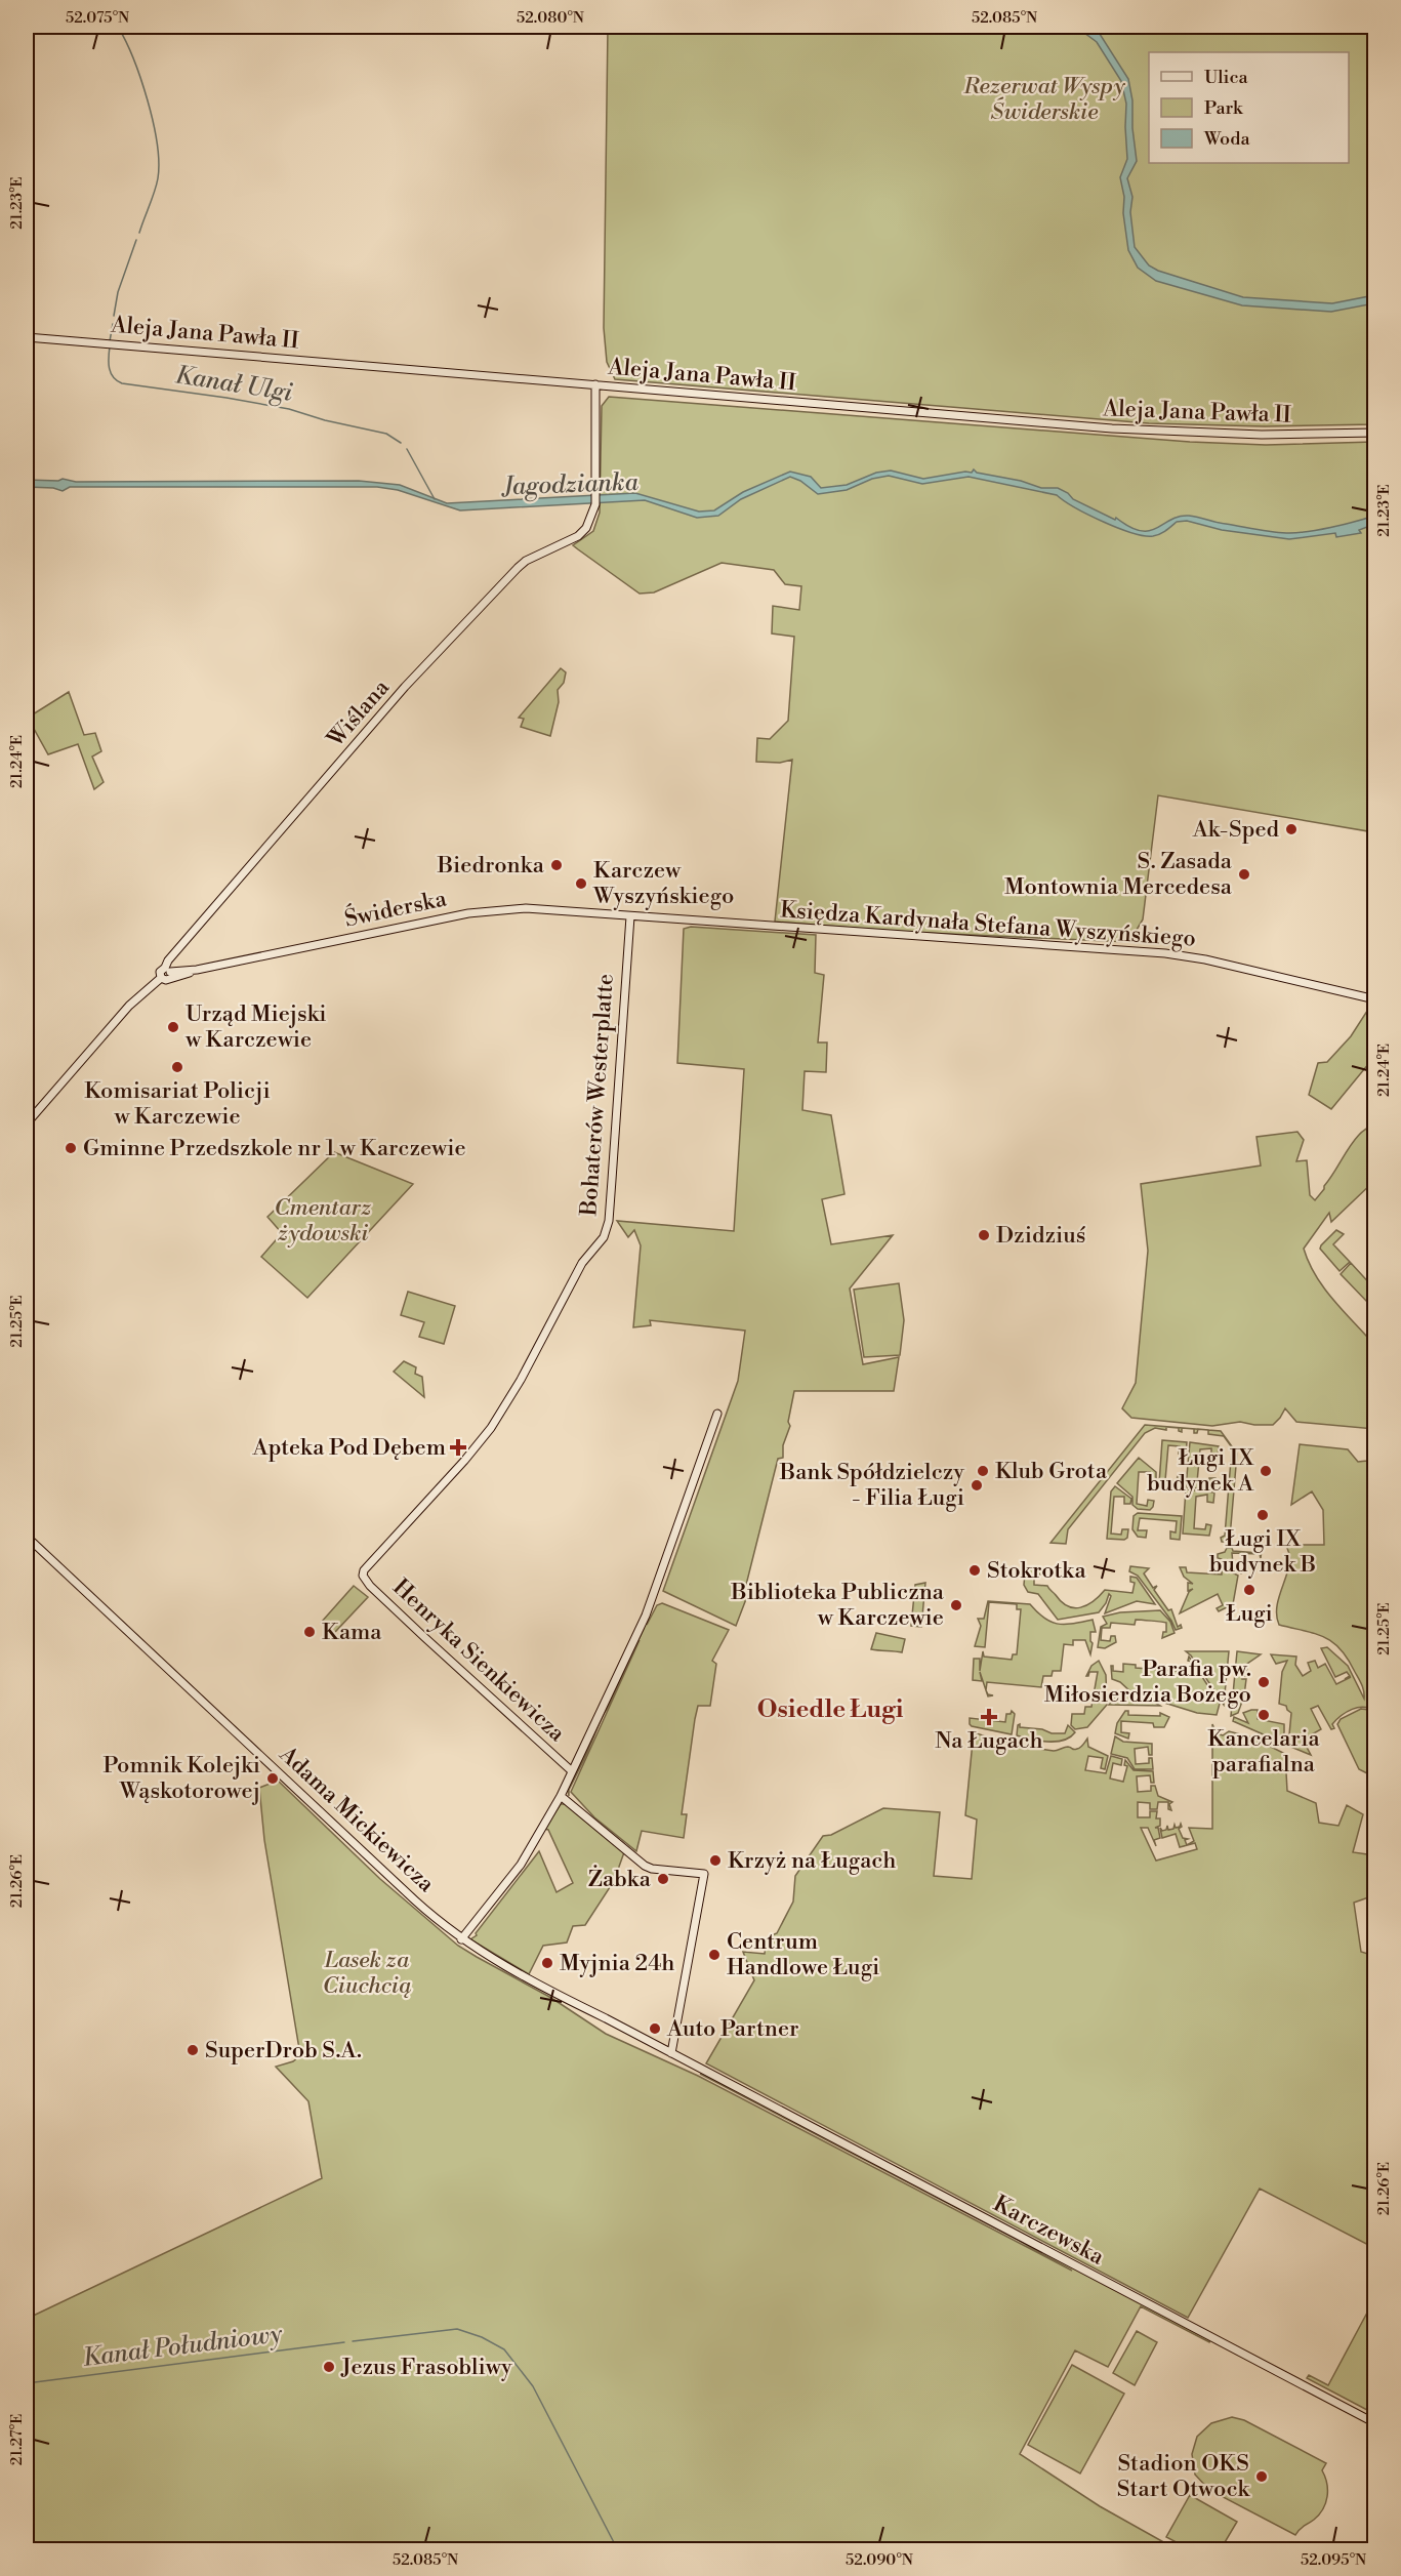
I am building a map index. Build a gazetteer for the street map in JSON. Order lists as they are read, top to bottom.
{
  "streets": {
    "street": [
      "Aleja Jana Pawła II",
      "Wiślana",
      "Świderska",
      "Księdza Kardynała Stefana Wyszyńskiego",
      "Bohaterów Westerplatte",
      "Henryka Sienkiewicza",
      "Adama Mickiewicza",
      "Karczewska"
    ]
  },
  "crossings": [
    ["Aleja Jana Pawła II", "Wiślana"],
    ["Wiślana", "Świderska"],
    ["Świderska", "Księdza Kardynała Stefana Wyszyńskiego"],
    ["Świderska", "Bohaterów Westerplatte"],
    ["Księdza Kardynała Stefana Wyszyńskiego", "Bohaterów Westerplatte"],
    ["Bohaterów Westerplatte", "Henryka Sienkiewicza"],
    ["Adama Mickiewicza", "Karczewska"]
  ],
  "districts": ["Osiedle Ługi"],
  "water": ["Kanał Ulgi", "Jagodzianka", "Kanał Południowy"],
  "parks": ["Rezerwat Wyspy Świderskie", "Cmentarz żydowski", "Lasek za Ciuchcią"],
  "places": {
    "other": [
      "Ak-Sped",
      "Biedronka",
      "S. Zasada Montownia Mercedesa",
      "Karczew Wyszyńskiego",
      "Urząd Miejski w Karczewie",
      "Komisariat Policji w Karczewie",
      "Gminne Przedszkole nr 1 w Karczewie",
      "Dzidziuś",
      "Klub Grota",
      "Ługi IX budynek A",
      "Bank Spółdzielczy - Filia Ługi",
      "Ługi IX budynek B",
      "Stokrotka",
      "Ługi",
      "Biblioteka Publiczna w Karczewie",
      "Kama",
      "Parafia pw. Miłosierdzia Bożego",
      "Kancelaria parafialna",
      "Pomnik Kolejki Wąskotorowej",
      "Krzyż na Ługach",
      "Żabka",
      "Centrum Handlowe Ługi",
      "Myjnia 24h",
      "Auto Partner",
      "SuperDrob S.A.",
      "Jezus Frasobliwy",
      "Stadion OKS Start Otwock"
    ],
    "health": ["Apteka Pod Dębem", "Na Ługach"]
  },
  "legend": ["Ulica", "Park", "Woda"],
  "coordinates": [
    "52.075°N",
    "52.080°N",
    "52.085°N",
    "21.23°E",
    "21.24°E",
    "21.25°E",
    "21.26°E",
    "21.27°E",
    "52.090°N",
    "52.095°N"
  ]
}
